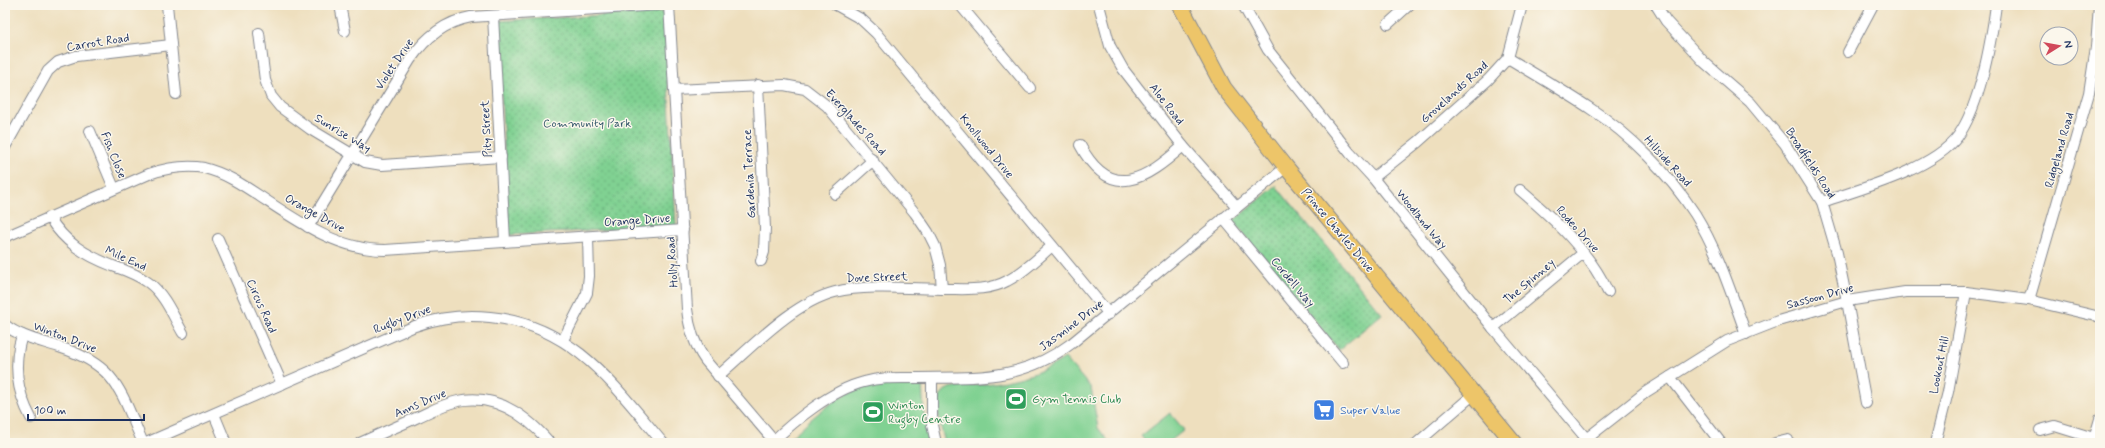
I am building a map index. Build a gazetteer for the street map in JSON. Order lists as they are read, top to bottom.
{
  "streets": {
    "highway": ["Prince Charles Drive"],
    "street": [
      "Carrot Road",
      "Violet Drive",
      "Grovelands Road",
      "Aloe Road",
      "Everglades Road",
      "Pity Street",
      "Sunrise Way",
      "Knollwood Drive",
      "Ridgeland Road",
      "Fish Close",
      "Hillside Road",
      "Broadfields Road",
      "Gardenia Terrace",
      "Orange Drive",
      "Woodland Way",
      "Rodeo Drive",
      "Mile End",
      "Holly Road",
      "Dove Street",
      "The Spinney",
      "Cordell Way",
      "Sassoon Drive",
      "Circus Road",
      "Rugby Drive",
      "Jasmine Drive",
      "Winton Drive",
      "Lookout Hill",
      "Anns Drive"
    ]
  },
  "crossings": [
    ["Violet Drive", "Pity Street"],
    ["Violet Drive", "Sunrise Way"],
    ["Violet Drive", "Orange Drive"],
    ["Grovelands Road", "Hillside Road"],
    ["Grovelands Road", "Woodland Way"],
    ["Aloe Road", "Jasmine Drive"],
    ["Everglades Road", "Gardenia Terrace"],
    ["Everglades Road", "Holly Road"],
    ["Everglades Road", "Dove Street"],
    ["Pity Street", "Sunrise Way"],
    ["Pity Street", "Orange Drive"],
    ["Knollwood Drive", "Dove Street"],
    ["Knollwood Drive", "Jasmine Drive"],
    ["Ridgeland Road", "Sassoon Drive"],
    ["Fish Close", "Orange Drive"],
    ["Hillside Road", "Sassoon Drive"],
    ["Broadfields Road", "Sassoon Drive"],
    ["Orange Drive", "Mile End"],
    ["Orange Drive", "Holly Road"],
    ["Woodland Way", "The Spinney"],
    ["Woodland Way", "Sassoon Drive"],
    ["Rodeo Drive", "The Spinney"],
    ["Prince Charles Drive", "Jasmine Drive"],
    ["Holly Road", "Dove Street"],
    ["Holly Road", "Jasmine Drive"],
    ["Cordell Way", "Jasmine Drive"],
    ["Sassoon Drive", "Lookout Hill"],
    ["Circus Road", "Rugby Drive"]
  ],
  "parks": ["Community Park"],
  "places": {
    "sports": ["Gym Tennis Club", "Winton Rugby Centre"],
    "supermarket": ["Super Value"]
  },
  "scale_bar": "100 m",
  "north": "right"
}
